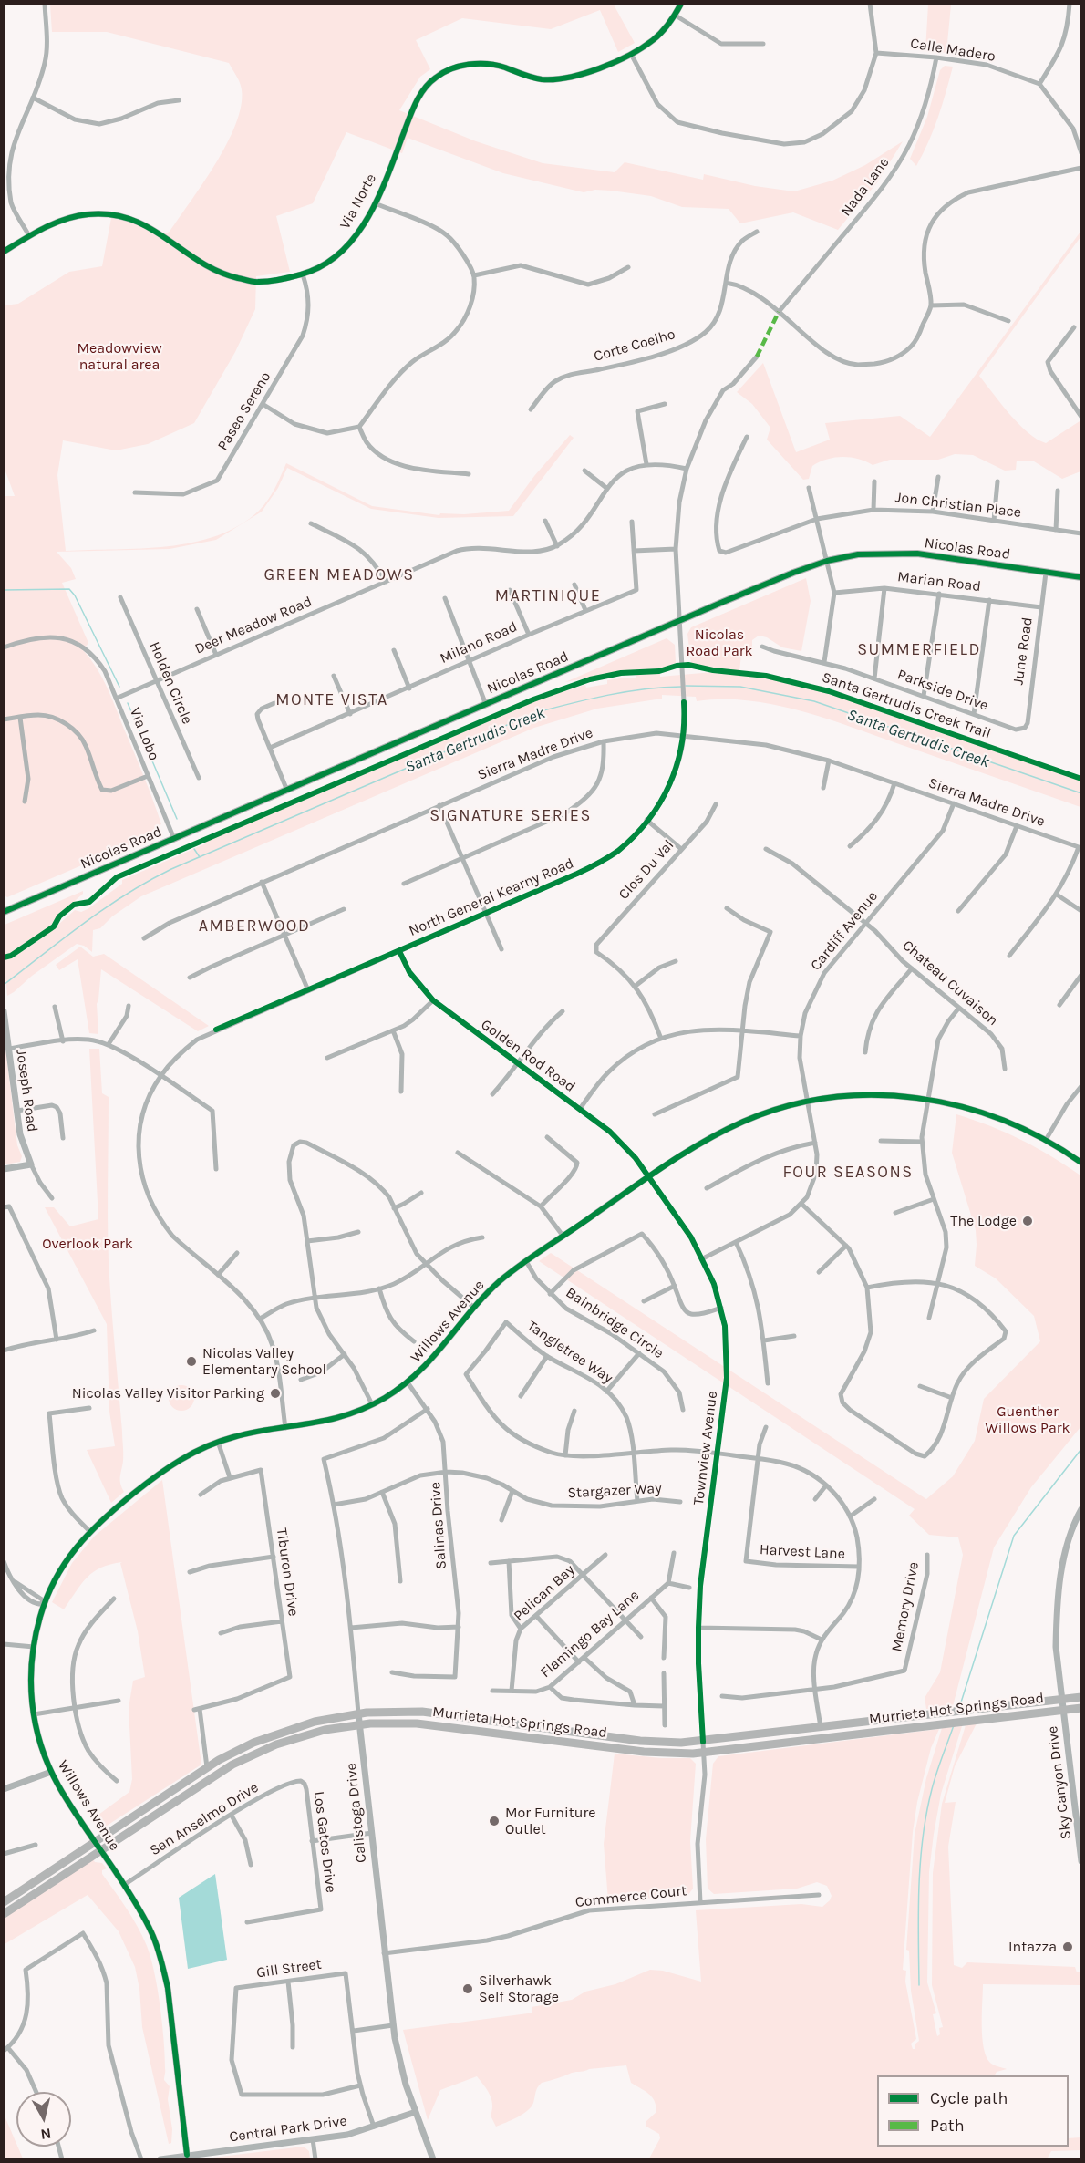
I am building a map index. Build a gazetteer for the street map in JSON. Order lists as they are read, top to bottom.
{
  "streets": {
    "main road": ["Nicolas Road", "Murrieta Hot Springs Road"],
    "street": [
      "Calle Madero",
      "Nada Lane",
      "Via Norte",
      "Corte Coelho",
      "Paseo Sereno",
      "Jon Christian Place",
      "Marian Road",
      "Deer Meadow Road",
      "Milano Road",
      "June Road",
      "Holden Circle",
      "Parkside Drive",
      "Via Lobo",
      "Sierra Madre Drive",
      "Clos Du Val",
      "North General Kearny Road",
      "Cardiff Avenue",
      "Chateau Cuvaison",
      "Golden Rod Road",
      "Joseph Road",
      "Willows Avenue",
      "Bainbridge Circle",
      "Tangletree Way",
      "Townview Avenue",
      "Stargazer Way",
      "Salinas Drive",
      "Harvest Lane",
      "Tiburon Drive",
      "Pelican Bay",
      "Memory Drive",
      "Flamingo Bay Lane",
      "Sky Canyon Drive",
      "Calistoga Drive",
      "San Anselmo Drive",
      "Los Gatos Drive",
      "Commerce Court",
      "Gill Street",
      "Central Park Drive"
    ],
    "cycle path": ["Santa Gertrudis Creek Trail"]
  },
  "crossings": [
    ["Calle Madero", "Nada Lane"],
    ["Via Norte", "Paseo Sereno"],
    ["Nicolas Road", "June Road"],
    ["Nicolas Road", "Via Lobo"],
    ["Nicolas Road", "North General Kearny Road"],
    ["Marian Road", "June Road"],
    ["Deer Meadow Road", "Holden Circle"],
    ["Deer Meadow Road", "Via Lobo"],
    ["Deer Meadow Road", "North General Kearny Road"],
    ["June Road", "Parkside Drive"],
    ["Sierra Madre Drive", "North General Kearny Road"],
    ["Sierra Madre Drive", "Cardiff Avenue"],
    ["North General Kearny Road", "Golden Rod Road"],
    ["North General Kearny Road", "Willows Avenue"],
    ["Cardiff Avenue", "Chateau Cuvaison"],
    ["Cardiff Avenue", "Willows Avenue"],
    ["Golden Rod Road", "Willows Avenue"],
    ["Golden Rod Road", "Townview Avenue"],
    ["Willows Avenue", "Bainbridge Circle"],
    ["Willows Avenue", "Townview Avenue"],
    ["Willows Avenue", "Salinas Drive"],
    ["Willows Avenue", "Murrieta Hot Springs Road"],
    ["Willows Avenue", "San Anselmo Drive"],
    ["Willows Avenue", "Central Park Drive"],
    ["Tangletree Way", "Stargazer Way"],
    ["Townview Avenue", "Murrieta Hot Springs Road"],
    ["Townview Avenue", "Commerce Court"],
    ["Stargazer Way", "Salinas Drive"],
    ["Stargazer Way", "Calistoga Drive"],
    ["Salinas Drive", "Calistoga Drive"],
    ["Tiburon Drive", "Murrieta Hot Springs Road"],
    ["Pelican Bay", "Flamingo Bay Lane"],
    ["Murrieta Hot Springs Road", "Sky Canyon Drive"],
    ["Murrieta Hot Springs Road", "Calistoga Drive"],
    ["Calistoga Drive", "Commerce Court"],
    ["Calistoga Drive", "Central Park Drive"],
    ["San Anselmo Drive", "Los Gatos Drive"]
  ],
  "districts": [
    "GREEN MEADOWS",
    "MARTINIQUE",
    "SUMMERFIELD",
    "MONTE VISTA",
    "SIGNATURE SERIES",
    "AMBERWOOD",
    "FOUR SEASONS"
  ],
  "water": ["Santa Gertrudis Creek"],
  "parks": [
    "Meadowview natural area",
    "Nicolas Road Park",
    "Overlook Park",
    "Guenther Willows Park"
  ],
  "places": [
    "The Lodge",
    "Nicolas Valley Elementary School",
    "Nicolas Valley Visitor Parking",
    "Mor Furniture Outlet",
    "Intazza",
    "Silverhawk Self Storage"
  ],
  "legend": ["Cycle path", "Path"],
  "north": "bottom"
}
